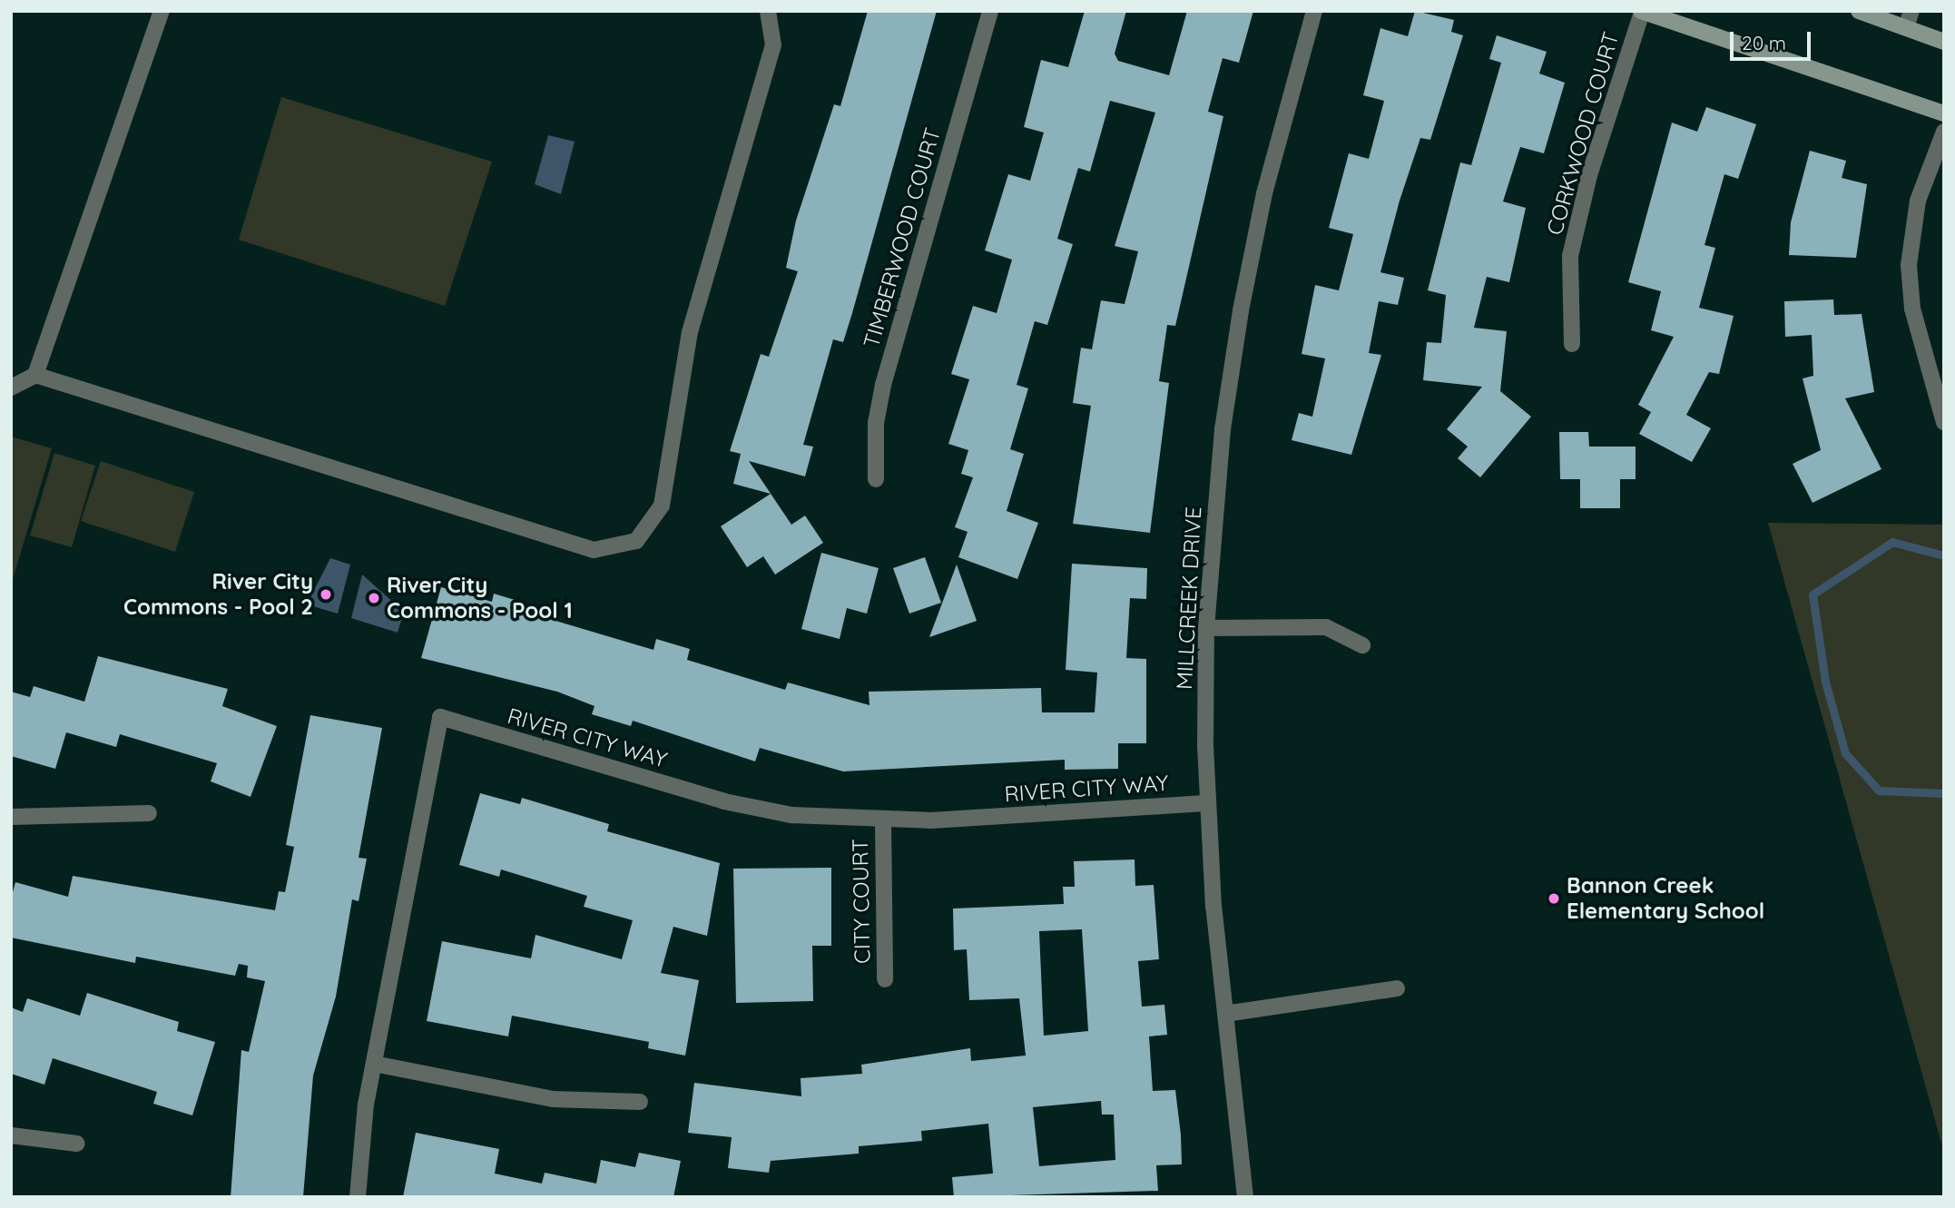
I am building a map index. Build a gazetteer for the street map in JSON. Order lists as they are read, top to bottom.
{
  "streets": {
    "street": [
      "CORKWOOD COURT",
      "TIMBERWOOD COURT",
      "MILLCREEK DRIVE",
      "RIVER CITY WAY",
      "CITY COURT"
    ]
  },
  "crossings": [
    ["MILLCREEK DRIVE", "RIVER CITY WAY"],
    ["RIVER CITY WAY", "CITY COURT"]
  ],
  "places": ["River City Commons - Pool 2", "River City Commons - Pool 1", "Bannon Creek Elementary School"],
  "scale_bar": "20 m"
}
